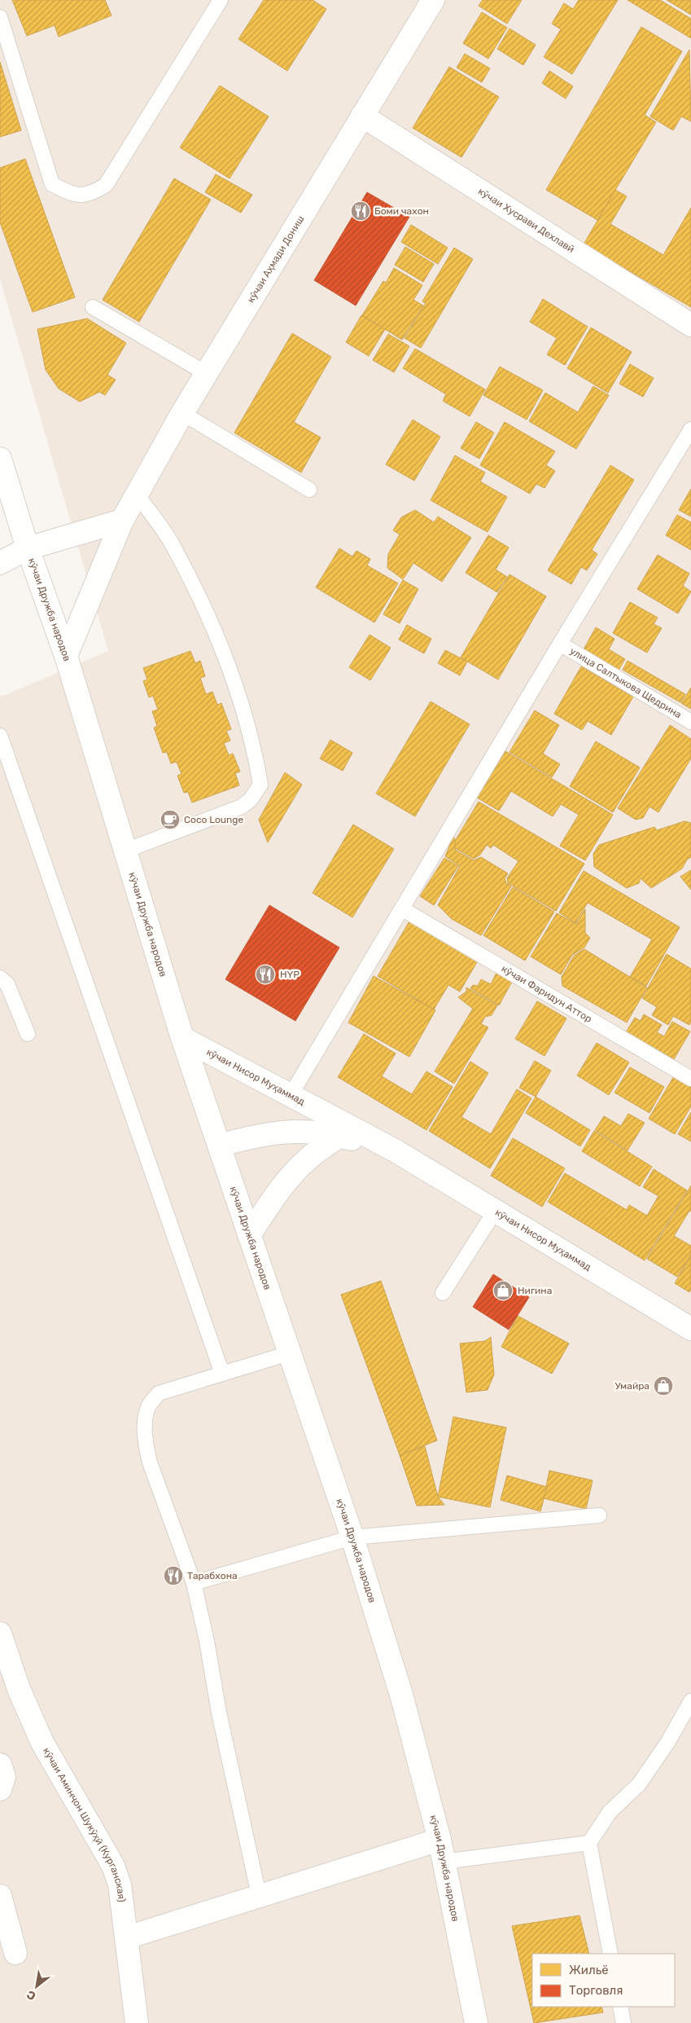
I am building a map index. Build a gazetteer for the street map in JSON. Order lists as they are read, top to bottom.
{
  "streets": {
    "street": [
      "кӯчаи Хусрави Дехлавӣ",
      "кӯчаи Аҳмади Дониш",
      "кӯчаи Дружба народов",
      "кӯчаи Нисор Муҳаммад",
      "кӯчаи Аминҷон Шукӯҳӣ (Курганская)"
    ],
    "lane": ["улица Салтыкова Щедрина", "кӯчаи Фаридун Аттор"]
  },
  "crossings": [
    ["кӯчаи Хусрави Дехлавӣ", "кӯчаи Аҳмади Дониш"],
    ["кӯчаи Аҳмади Дониш", "кӯчаи Дружба народов"],
    ["кӯчаи Дружба народов", "кӯчаи Нисор Муҳаммад"]
  ],
  "places": {
    "restaurant": ["Боми чахон", "HYP", "Тарабхона"],
    "cafe": ["Coco Lounge"],
    "shop": ["Нигина", "Умайра"]
  },
  "legend": ["Жильё", "Торговля"],
  "north": "bottom left"
}
